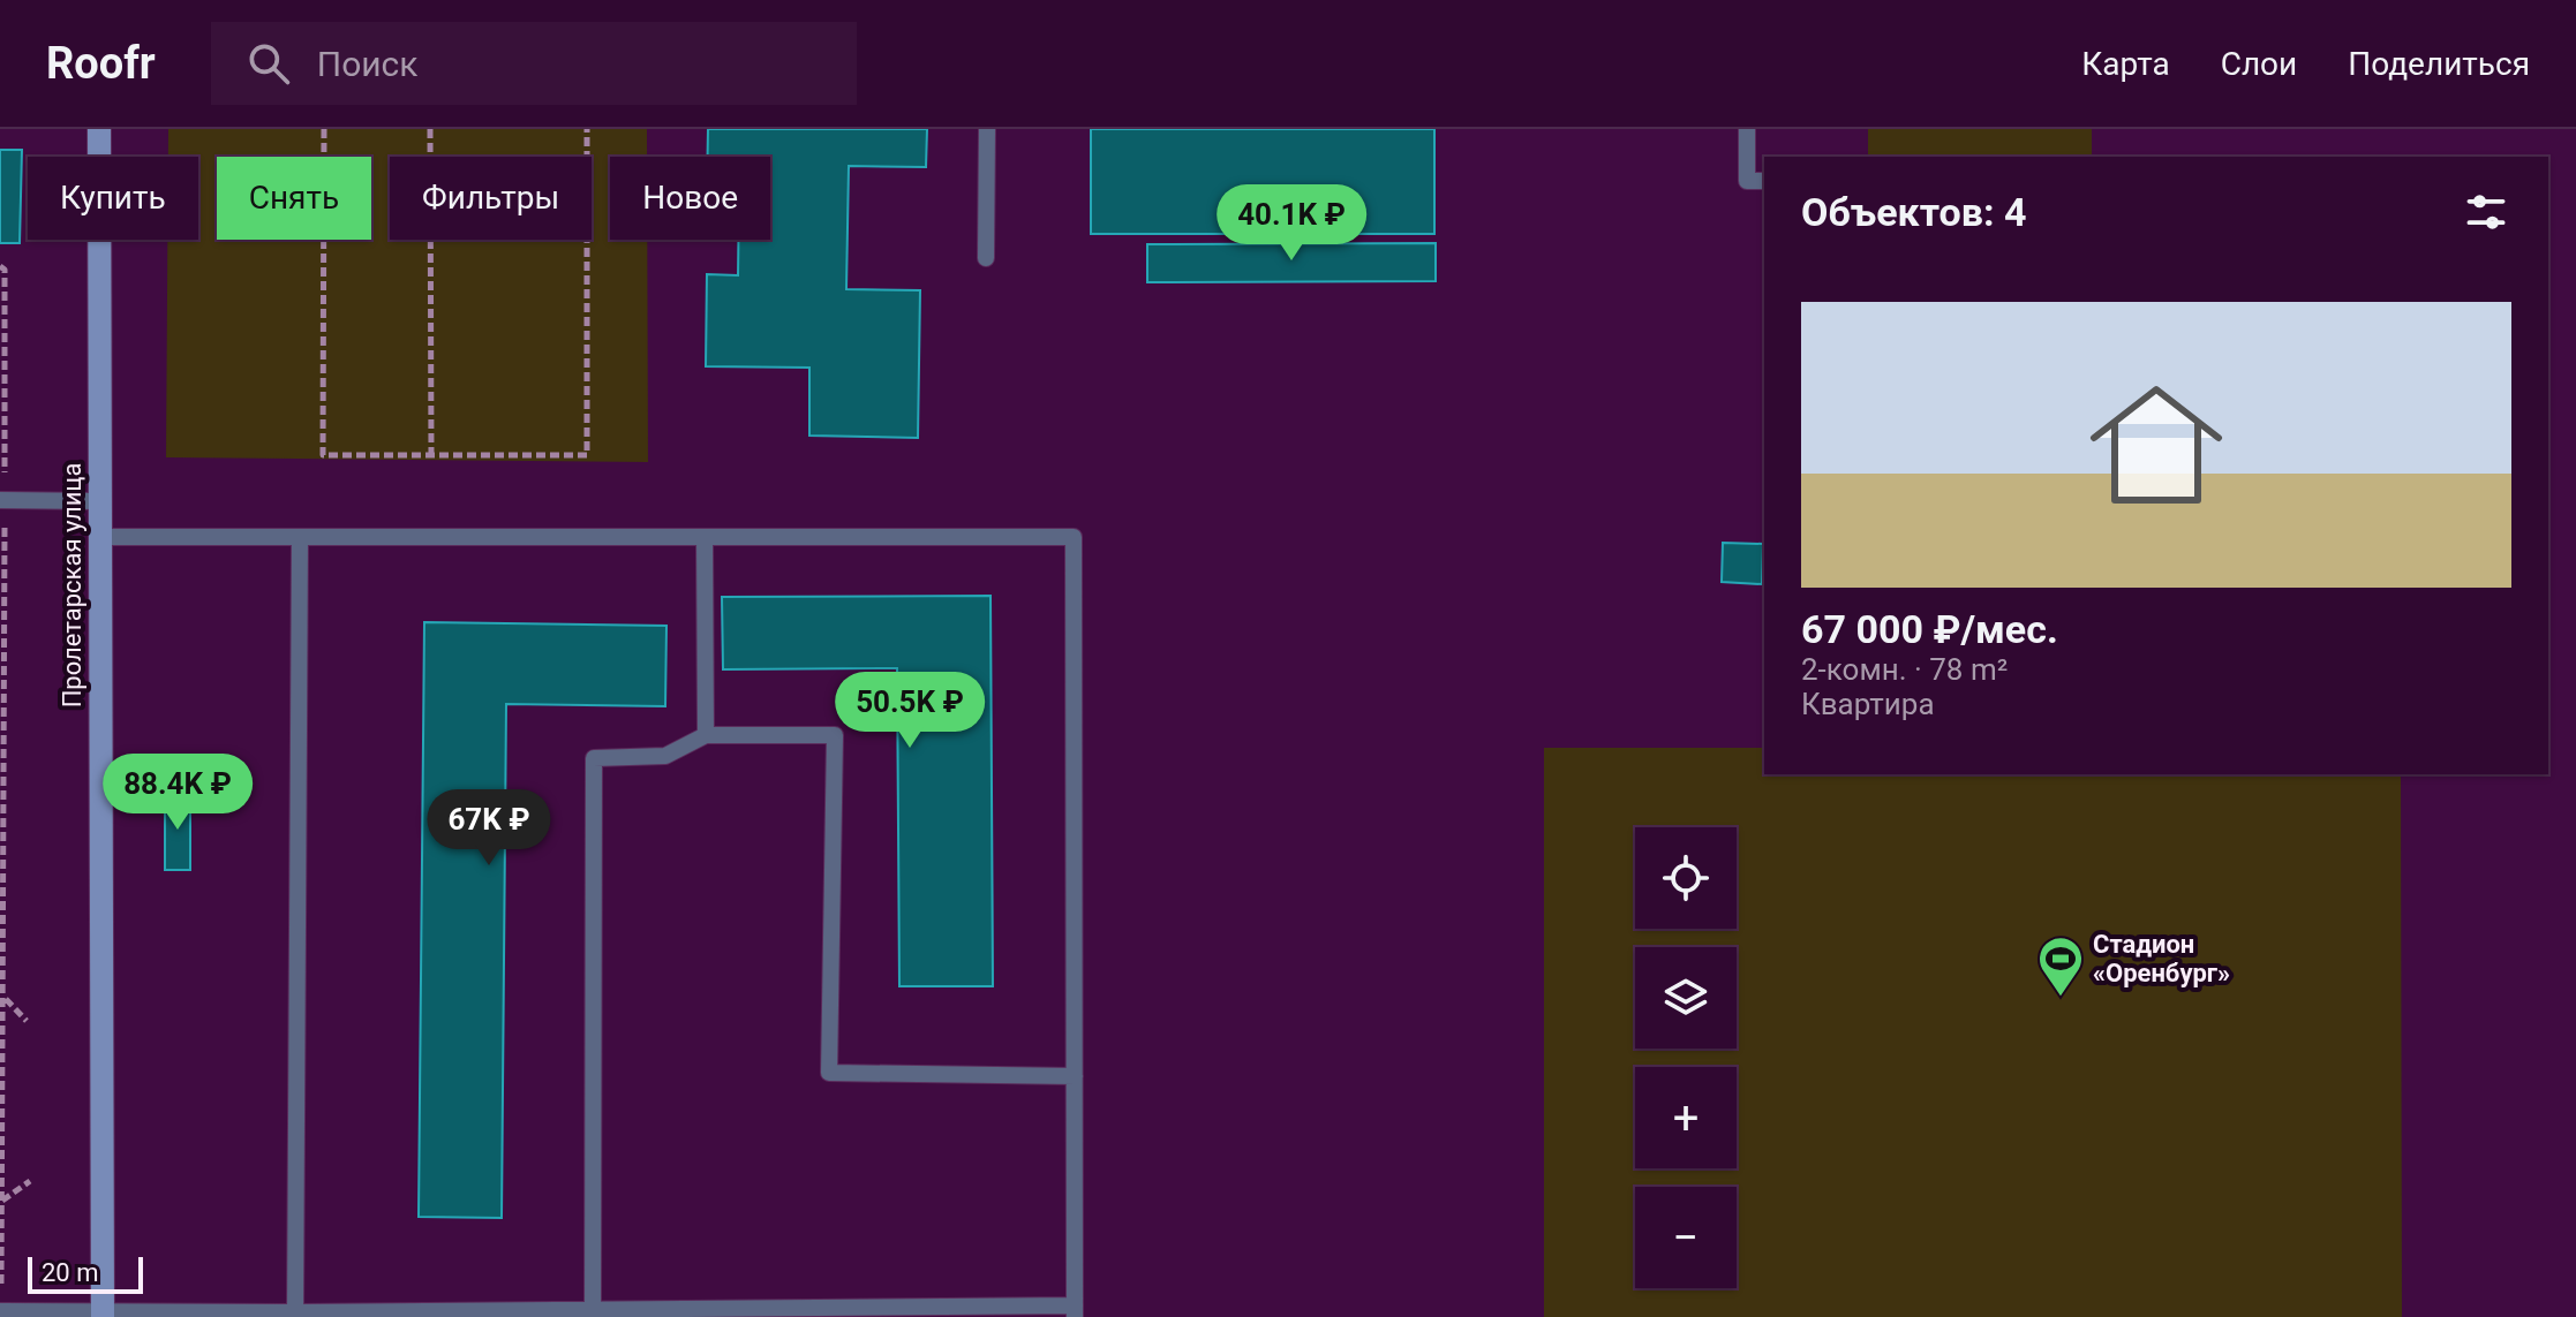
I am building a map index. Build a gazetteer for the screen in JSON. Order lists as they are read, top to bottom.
{
  "streets": {
    "main road": ["Пролетарская улица"]
  },
  "places": {
    "sports": ["Стадион «Оренбург»"]
  },
  "scale_bar": "20 m",
  "page": {
    "header": "Roofr",
    "search": "Поиск",
    "nav": ["Карта", "Слои", "Поделиться"],
    "chip": [
      "Купить",
      "Снять",
      "Фильтры",
      "Новое"
    ],
    "heading": "Объектов: 4",
    "price": [
      "40.1K ₽",
      "50.5K ₽",
      "88.4K ₽",
      "67K ₽"
    ],
    "list": [
      {
        "name": "67 000 ₽/мес.",
        "note": "2-комн. · 78 m² · Квартира"
      }
    ],
    "map_buttons": ["+", "−"],
    "scale": "20 m"
  }
}
